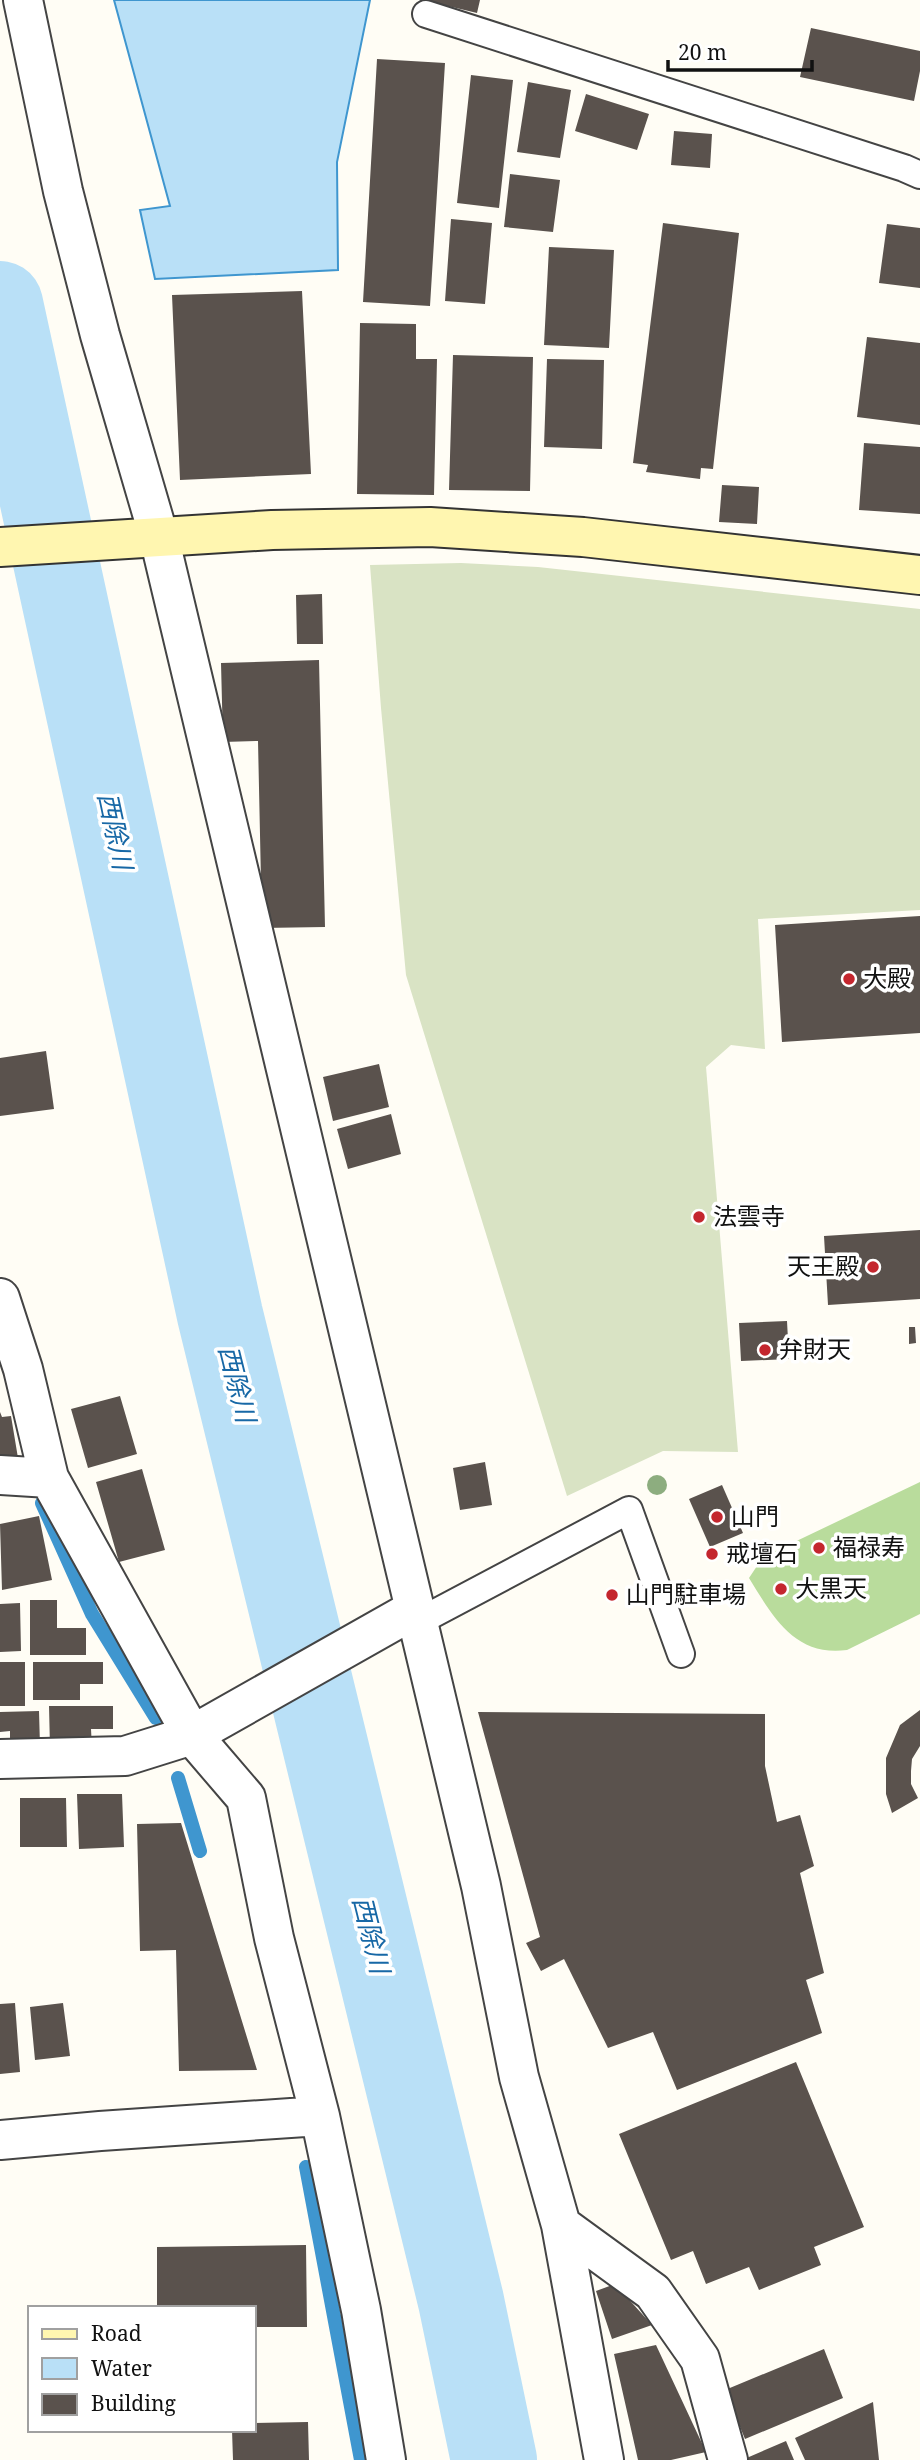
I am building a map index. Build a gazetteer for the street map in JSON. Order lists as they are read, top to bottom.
{
  "water": ["西除川"],
  "places": [
    "大殿",
    "法雲寺",
    "天王殿",
    "弁財天",
    "山門",
    "福禄寿",
    "戒壇石",
    "大黒天",
    "山門駐車場"
  ],
  "legend": ["Road", "Water", "Building"],
  "scale_bar": "20 m"
}
